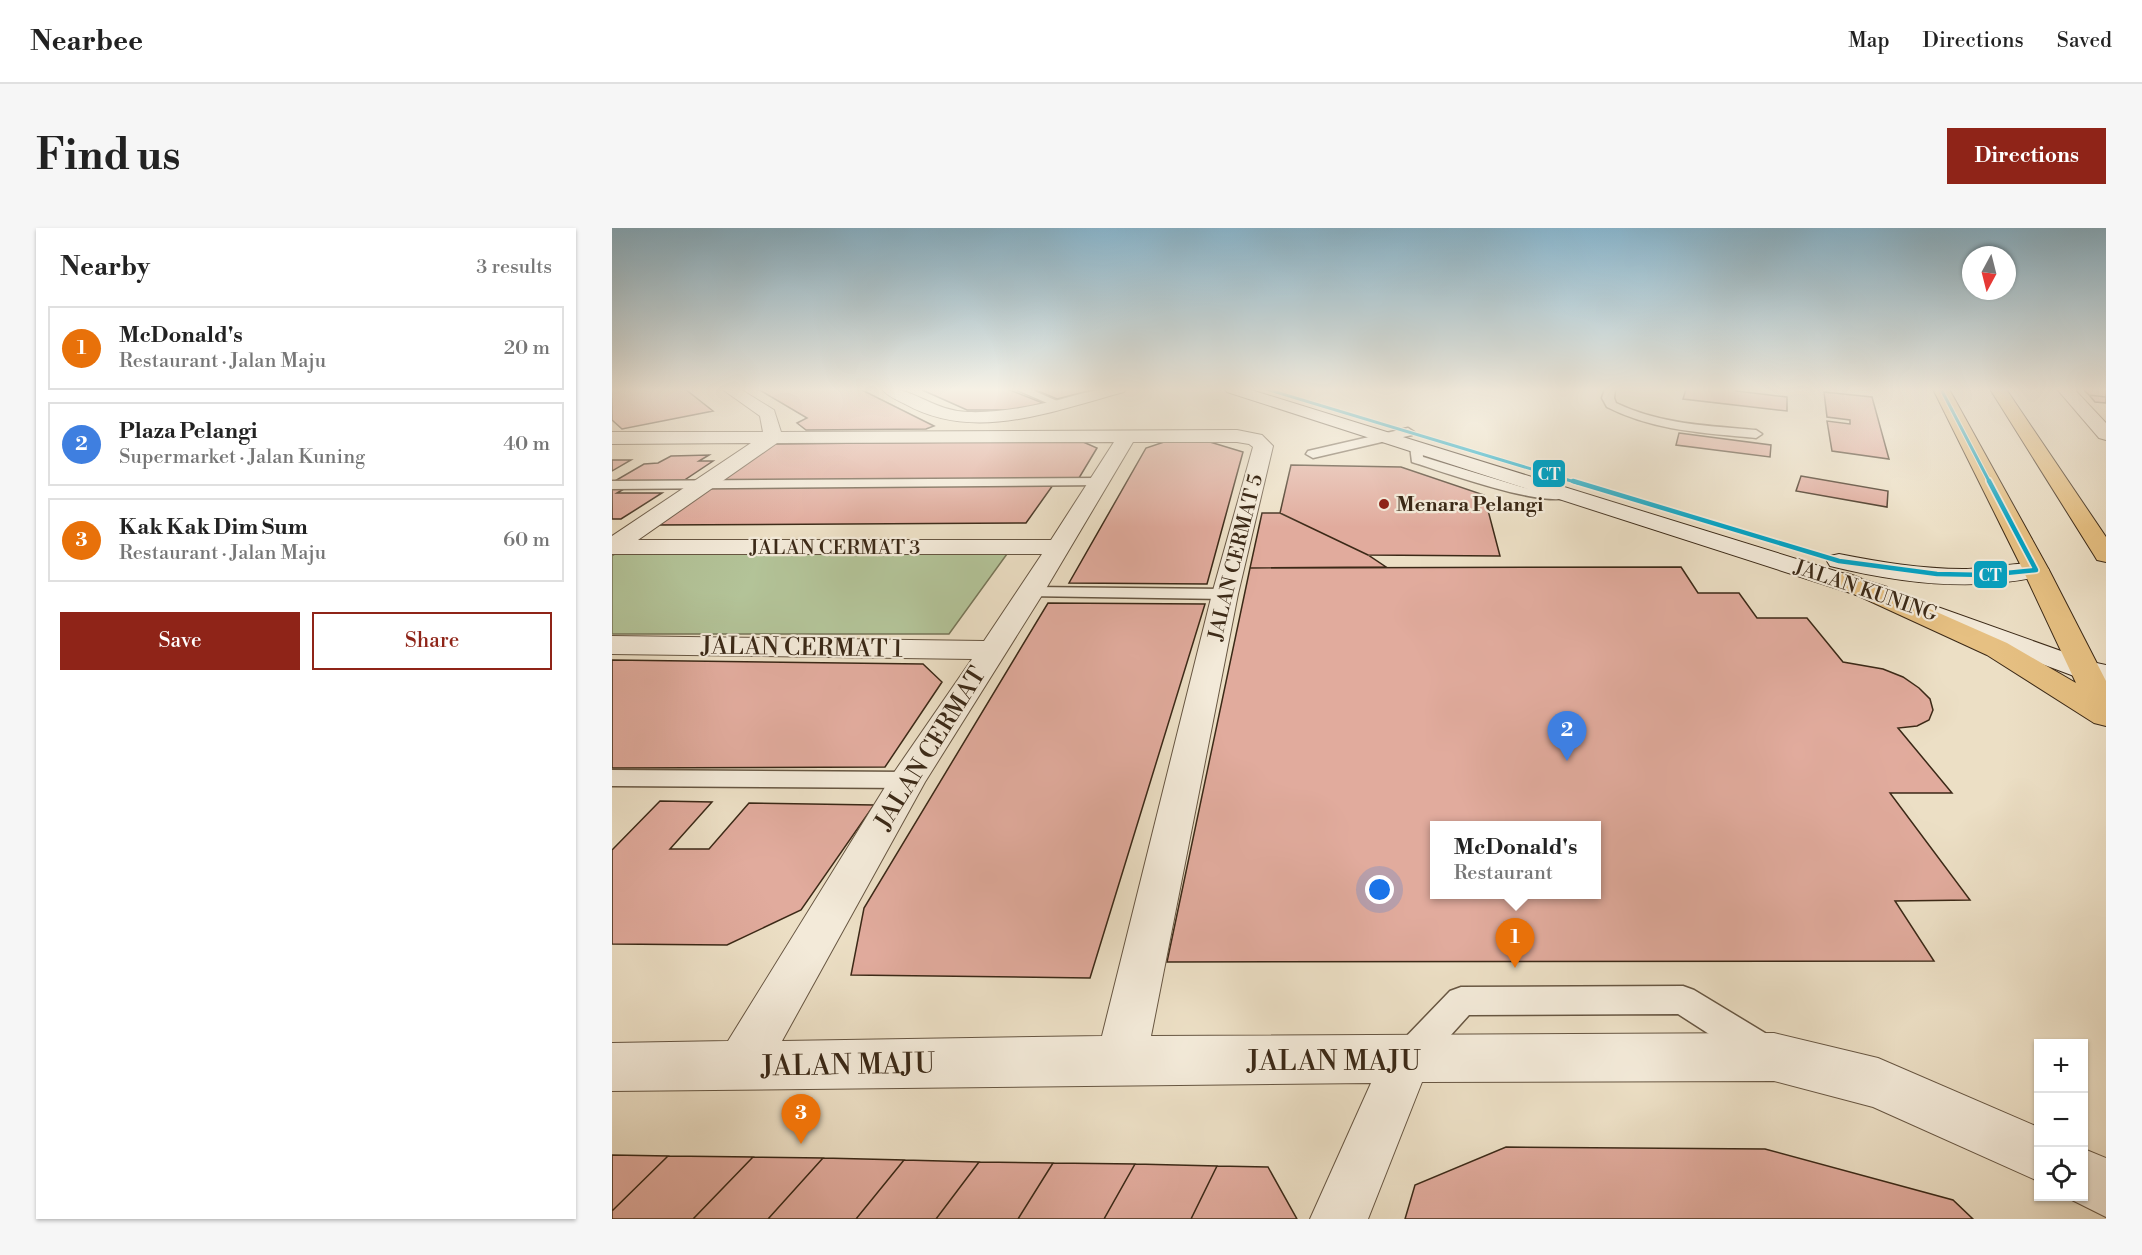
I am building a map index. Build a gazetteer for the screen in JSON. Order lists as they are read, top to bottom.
{
  "streets": {
    "street": [
      "JALAN CERMAT 3",
      "JALAN CERMAT 5",
      "JALAN KUNING",
      "JALAN CERMAT 1",
      "JALAN CERMAT",
      "JALAN MAJU"
    ]
  },
  "crossings": [
    ["JALAN CERMAT 3", "JALAN CERMAT"],
    ["JALAN CERMAT 5", "JALAN CERMAT"],
    ["JALAN CERMAT 5", "JALAN MAJU"],
    ["JALAN CERMAT 1", "JALAN CERMAT"],
    ["JALAN CERMAT", "JALAN MAJU"]
  ],
  "places": ["Menara Pelangi"],
  "lines": ["transit line CT"],
  "north": "bottom",
  "page": {
    "header": "Nearbee",
    "nav": ["Map", "Directions", "Saved"],
    "buttons": [
      "Directions",
      ["Save", "Share"]
    ],
    "title": "Find us",
    "heading": ["Nearby", "3 results"],
    "list": [
      {
        "mark": "1",
        "name": "McDonald's",
        "note": "Restaurant · Jalan Maju",
        "value": "20 m"
      },
      {
        "mark": "2",
        "name": "Plaza Pelangi",
        "note": "Supermarket · Jalan Kuning",
        "value": "40 m"
      },
      {
        "mark": "3",
        "name": "Kak Kak Dim Sum",
        "note": "Restaurant · Jalan Maju",
        "value": "60 m"
      }
    ],
    "pins": ["2", "1", "3"],
    "popup": ["McDonald's", "Restaurant"],
    "map_buttons": ["+", "−"]
  }
}
